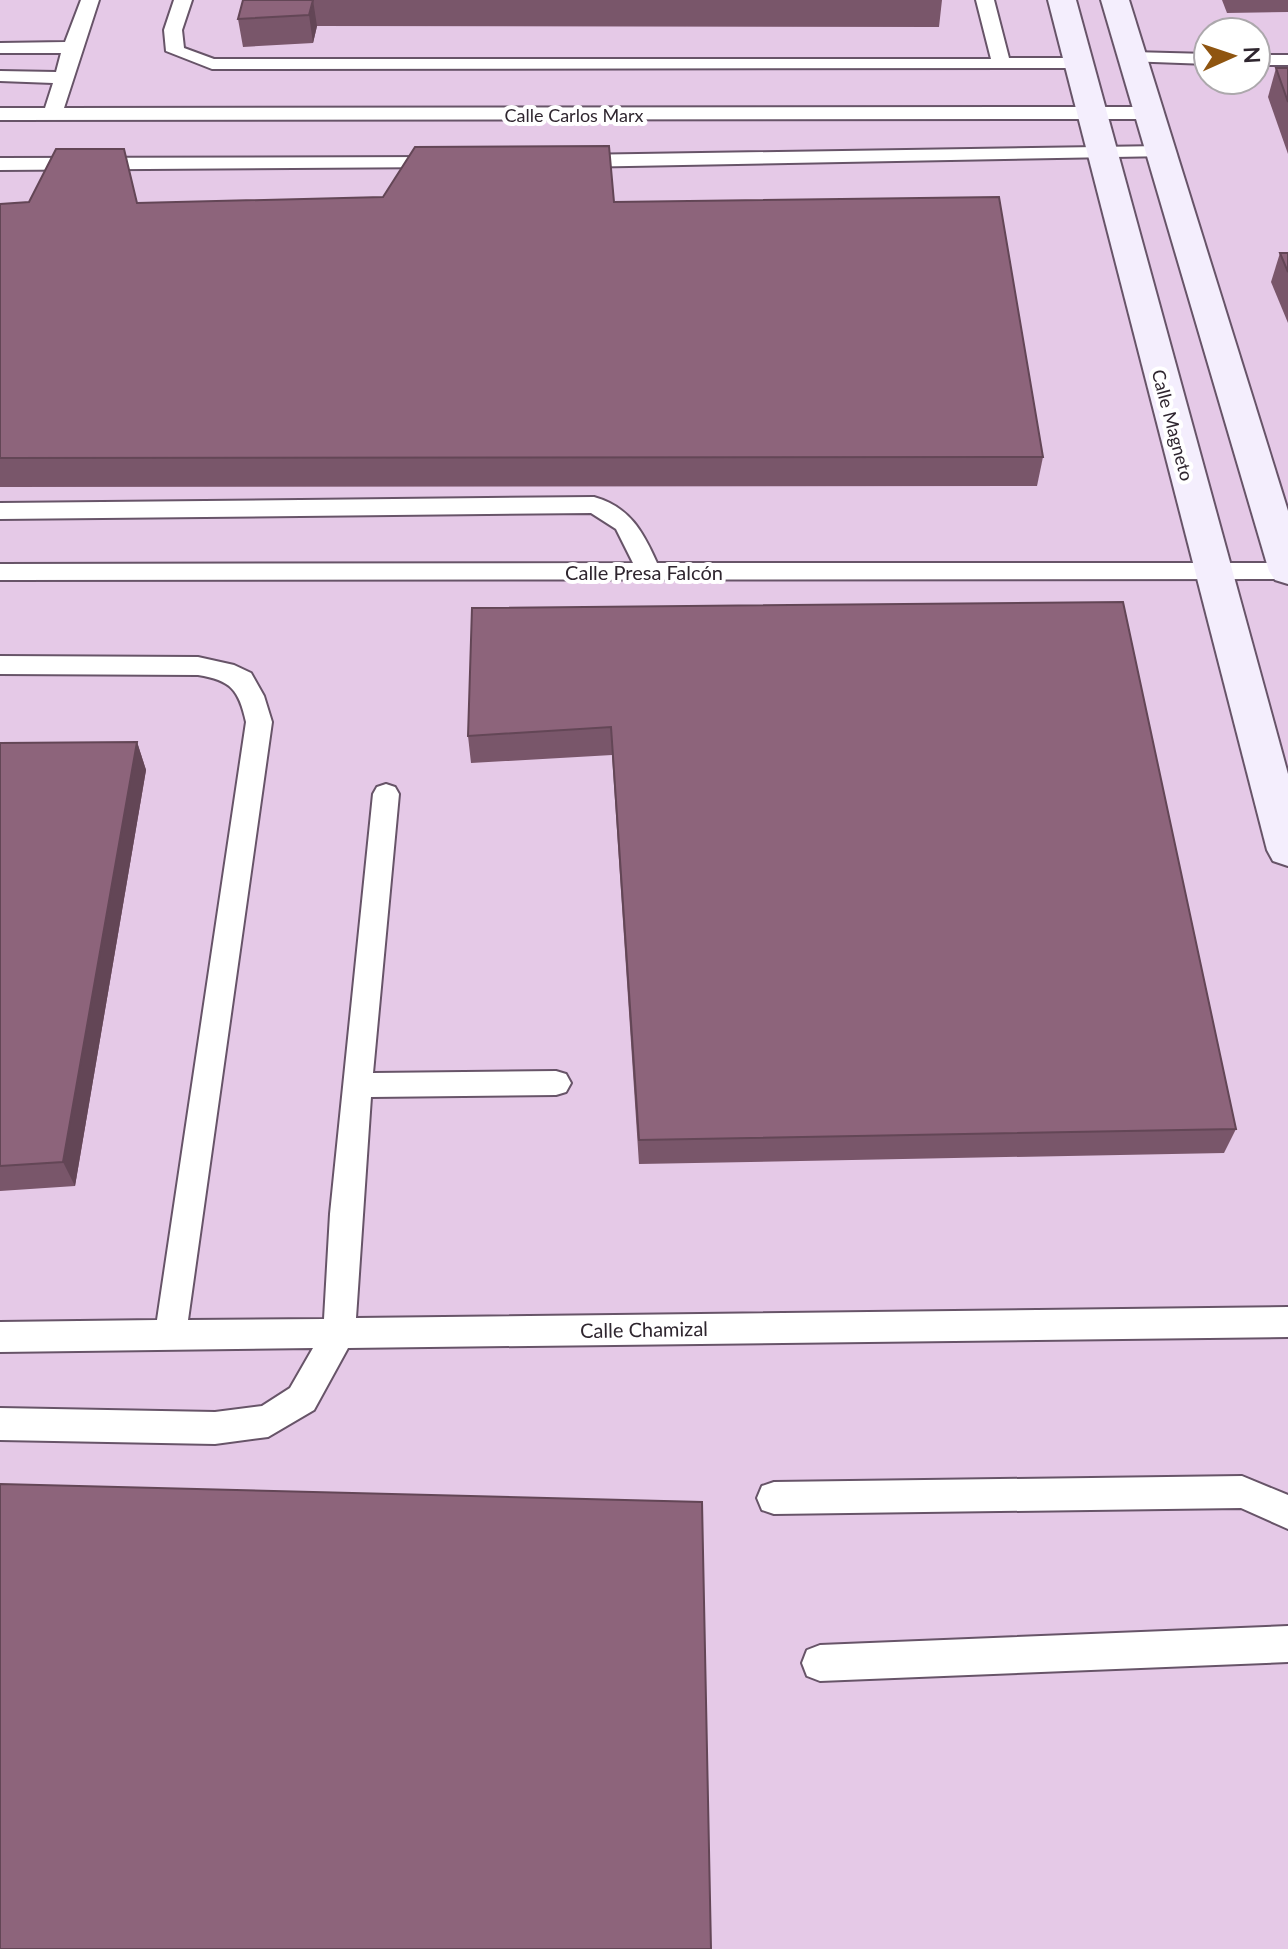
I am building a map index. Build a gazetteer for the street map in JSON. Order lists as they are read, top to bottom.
{
  "streets": {
    "main road": ["Calle Magneto"],
    "lane": ["Calle Carlos Marx", "Calle Presa Falcón", "Calle Chamizal"]
  },
  "crossings": [
    ["Calle Carlos Marx", "Calle Magneto"],
    ["Calle Magneto", "Calle Presa Falcón"]
  ],
  "north": "right"
}
